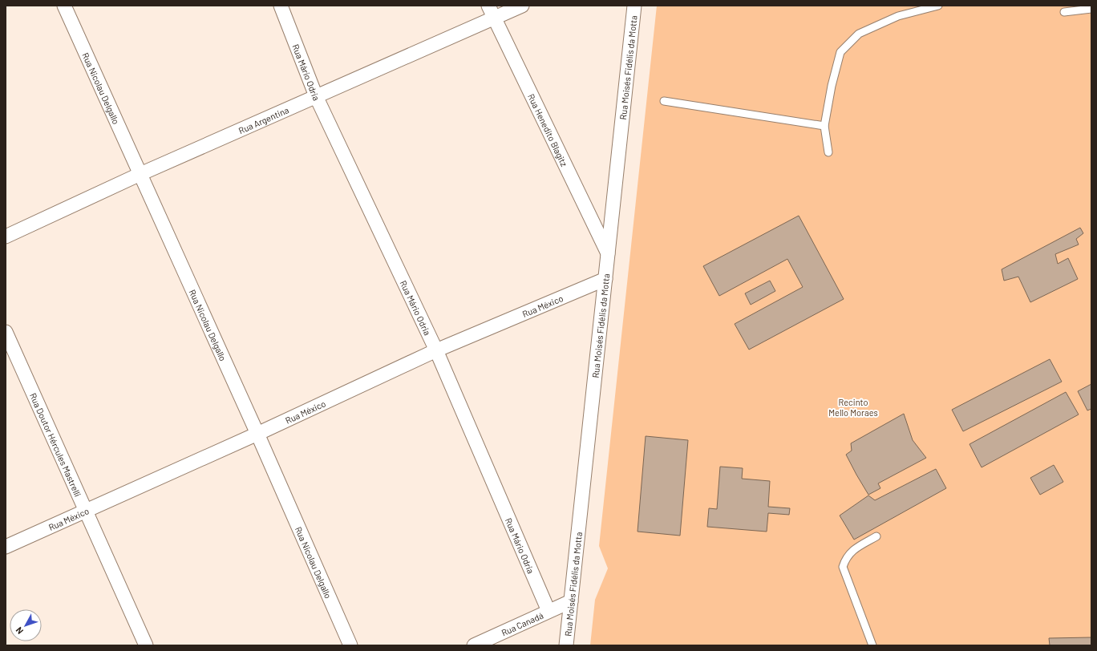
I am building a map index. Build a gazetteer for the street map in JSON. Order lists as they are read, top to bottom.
{
  "streets": {
    "street": [
      "Rua Moisés Fidélis da Motta",
      "Rua Mário Odria",
      "Rua Nicolau Delgallo",
      "Rua Argentina",
      "Rua Henedito Blagitz",
      "Rua México",
      "Rua Doutor Hércules Mastrelli",
      "Rua Canadá"
    ]
  },
  "crossings": [
    ["Rua Moisés Fidélis da Motta", "Rua Henedito Blagitz"],
    ["Rua Moisés Fidélis da Motta", "Rua México"],
    ["Rua Moisés Fidélis da Motta", "Rua Canadá"],
    ["Rua Mário Odria", "Rua Argentina"],
    ["Rua Mário Odria", "Rua México"],
    ["Rua Mário Odria", "Rua Canadá"],
    ["Rua Nicolau Delgallo", "Rua Argentina"],
    ["Rua Nicolau Delgallo", "Rua México"],
    ["Rua Argentina", "Rua Henedito Blagitz"],
    ["Rua México", "Rua Doutor Hércules Mastrelli"]
  ],
  "parks": ["Recinto Mello Moraes"],
  "north": "bottom left"
}
